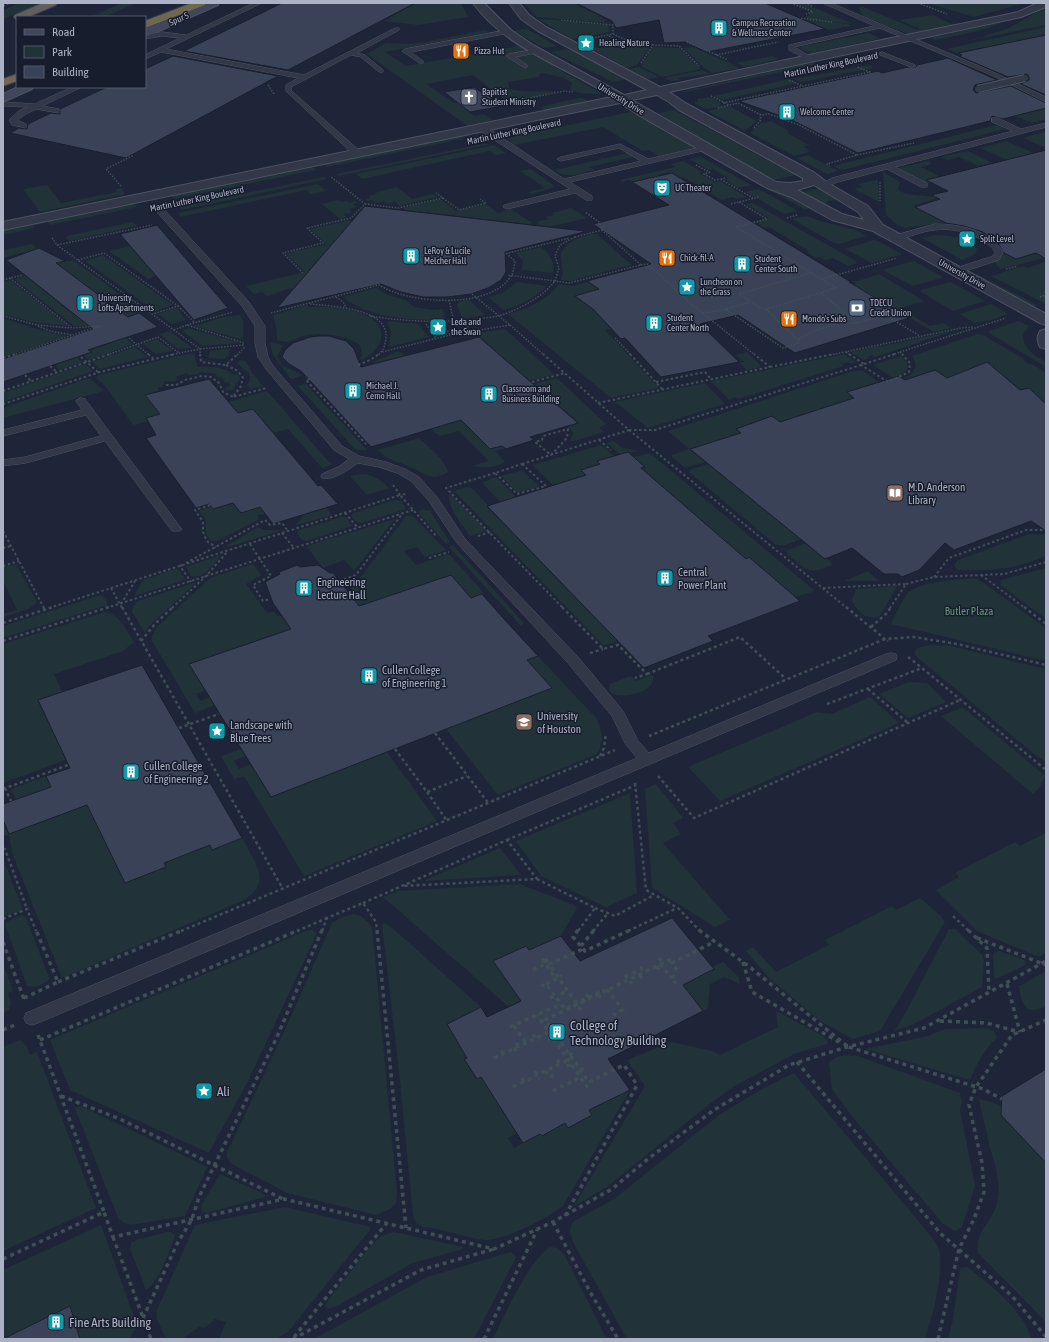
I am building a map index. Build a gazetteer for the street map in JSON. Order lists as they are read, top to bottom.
{
  "streets": {
    "highway": ["Spur 5"],
    "street": ["Martin Luther King Boulevard", "University Drive"]
  },
  "crossings": [
    ["Martin Luther King Boulevard", "University Drive"]
  ],
  "parks": ["Butler Plaza"],
  "places": {
    "building": [
      "Campus Recreation & Wellness Center",
      "Welcome Center",
      "LeRoy & Lucile Melcher Hall",
      "Student Center South",
      "University Lofts Apartments",
      "Student Center North",
      "Michael J. Cemo Hall",
      "Classroom and Business Building",
      "Central Power Plant",
      "Engineering Lecture Hall",
      "Cullen College of Engineering 1",
      "Cullen College of Engineering 2",
      "College of Technology Building",
      "Fine Arts Building"
    ],
    "place": [
      "Healing Nature",
      "Split Level",
      "Luncheon on the Grass",
      "Leda and the Swan",
      "Landscape with Blue Trees",
      "Ali"
    ],
    "restaurant": ["Pizza Hut", "Chick-fil-A", "Mondo's Subs"],
    "church": ["Bapitist Student Ministry"],
    "theatre": ["UC Theater"],
    "bank": ["TDECU Credit Union"],
    "library": ["M.D. Anderson Library"],
    "school or university": ["University of Houston"]
  },
  "legend": ["Road", "Park", "Building"]
}
